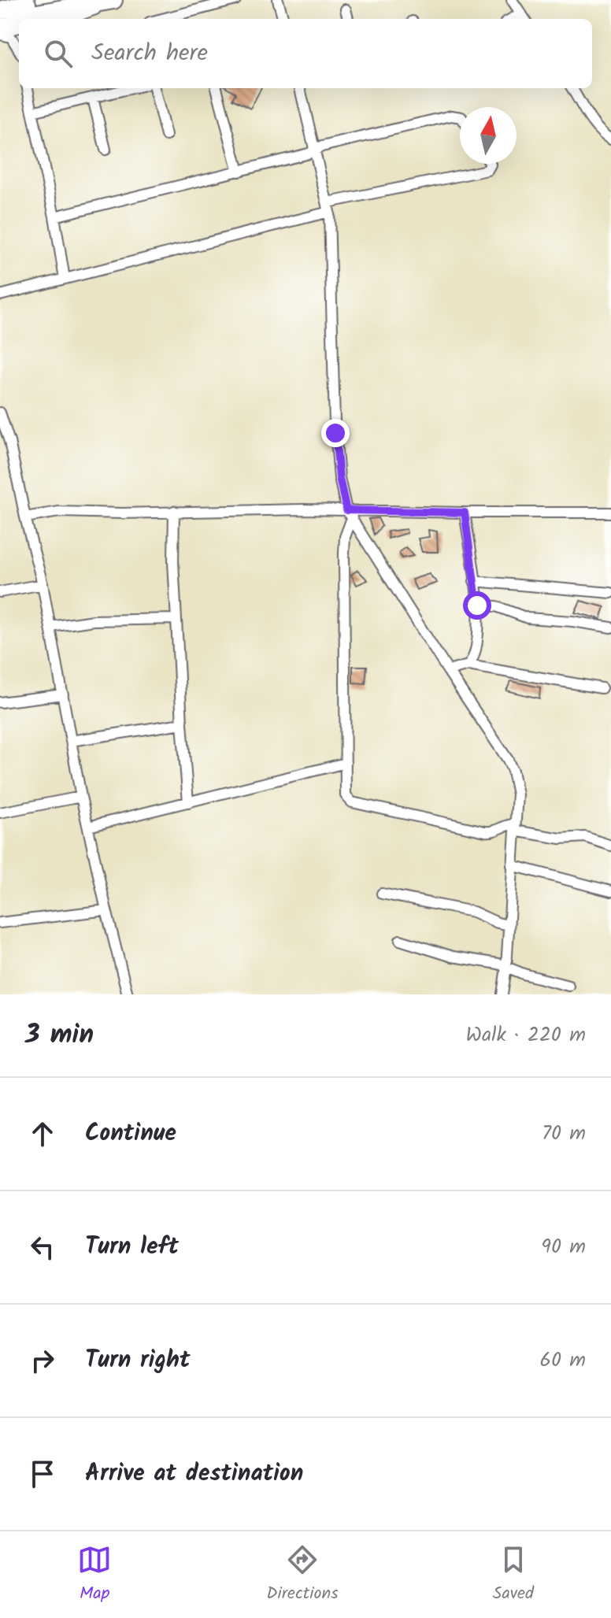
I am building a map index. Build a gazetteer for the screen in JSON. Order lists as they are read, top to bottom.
{
  "north": "top",
  "page": {
    "search": "Search here",
    "heading": ["3 min", "Walk · 220 m"],
    "list": [
      ["Continue", "70 m"],
      ["Turn left", "90 m"],
      ["Turn right", "60 m"],
      "Arrive at destination"
    ],
    "nav": ["Map", "Directions", "Saved"]
  }
}
